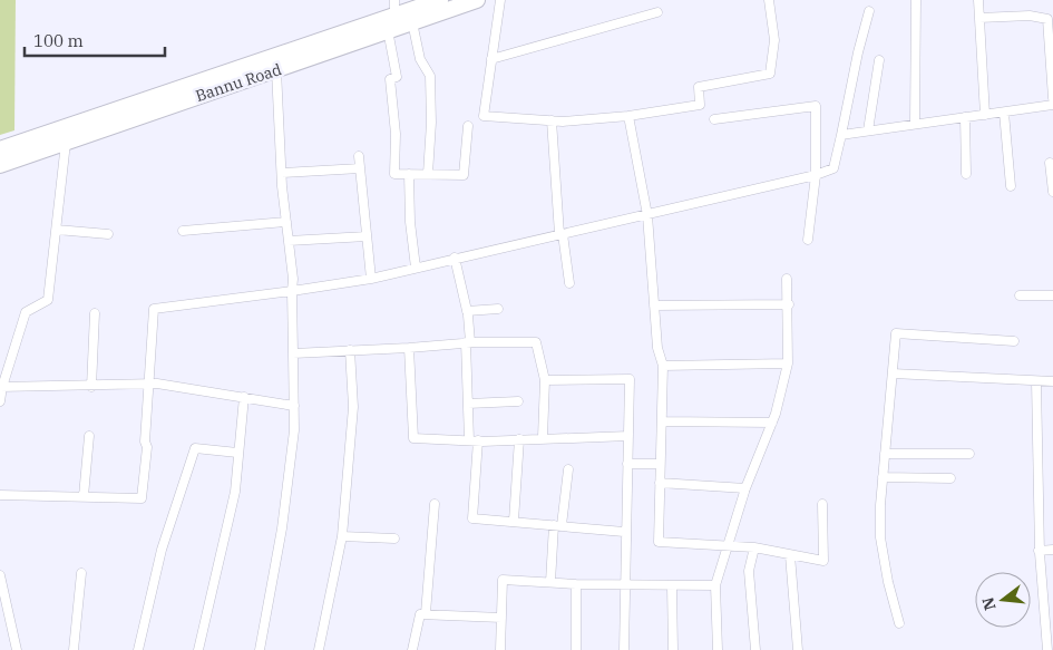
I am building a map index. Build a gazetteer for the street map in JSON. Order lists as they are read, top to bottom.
{
  "streets": {
    "highway": ["Bannu Road"]
  },
  "scale_bar": "100 m",
  "north": "left"
}
